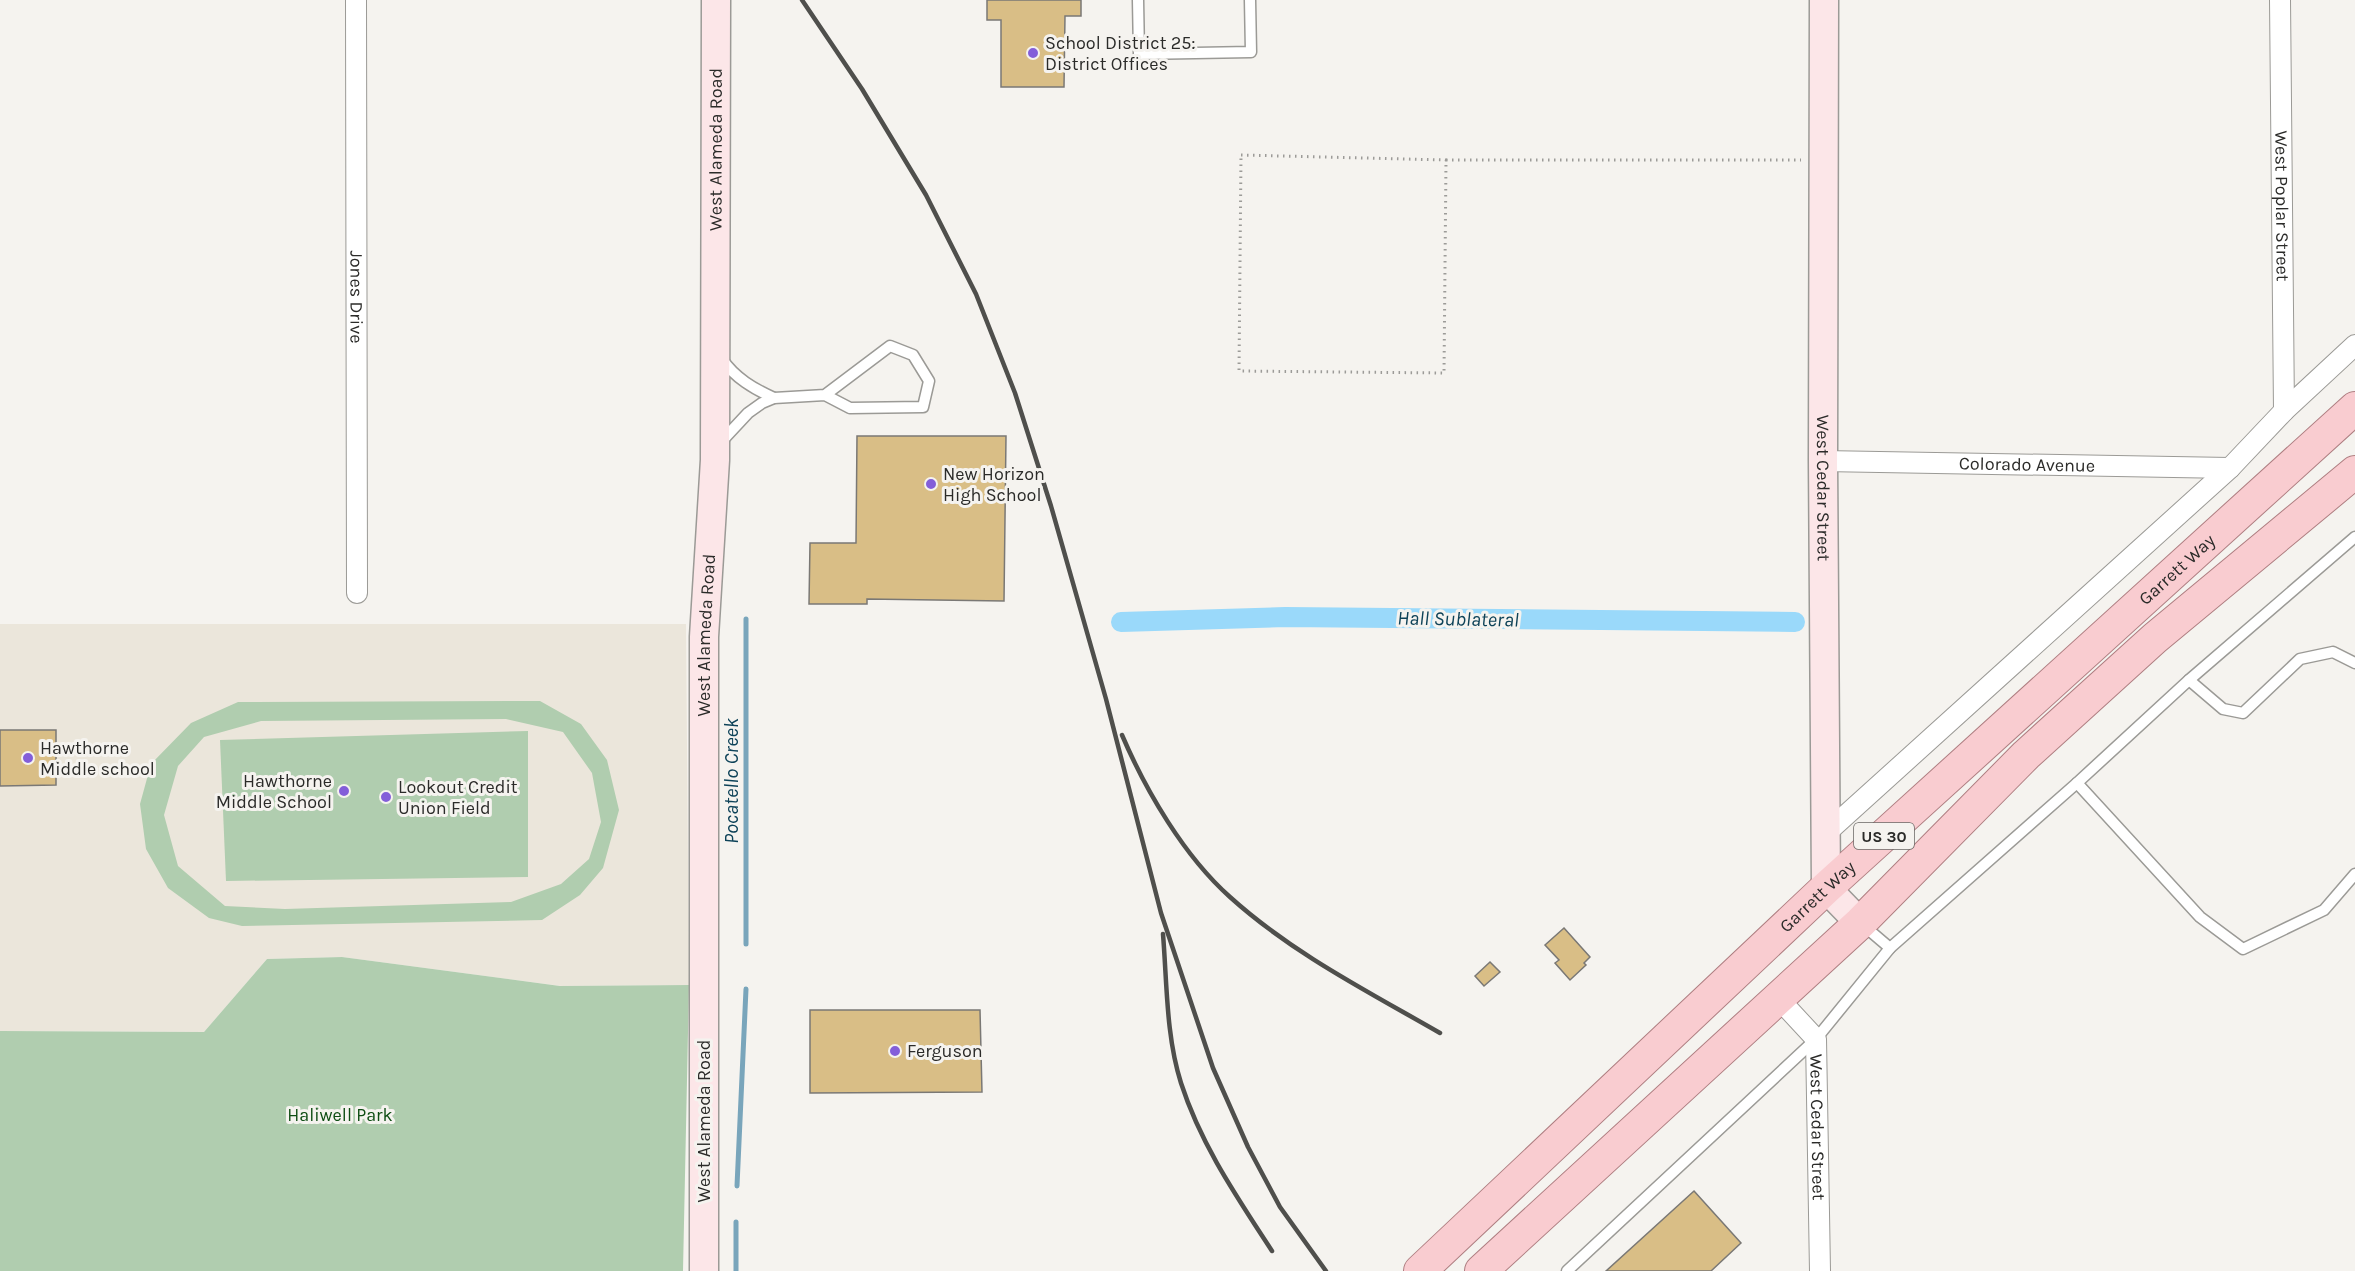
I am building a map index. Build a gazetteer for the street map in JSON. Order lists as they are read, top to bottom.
{
  "streets": {
    "main road": [
      "West Alameda Road",
      "West Cedar Street",
      "Garrett Way",
      "US 30"
    ],
    "street": ["West Poplar Street", "Jones Drive", "Colorado Avenue"]
  },
  "crossings": [
    ["Colorado Avenue", "West Cedar Street"],
    ["West Cedar Street", "Garrett Way"]
  ],
  "water": ["Hall Sublateral", "Pocatello Creek"],
  "parks": ["Haliwell Park"],
  "places": [
    "School District 25: District Offices",
    "New Horizon High School",
    "Hawthorne Middle school",
    "Hawthorne Middle School",
    "Lookout Credit Union Field",
    "Ferguson"
  ]
}
